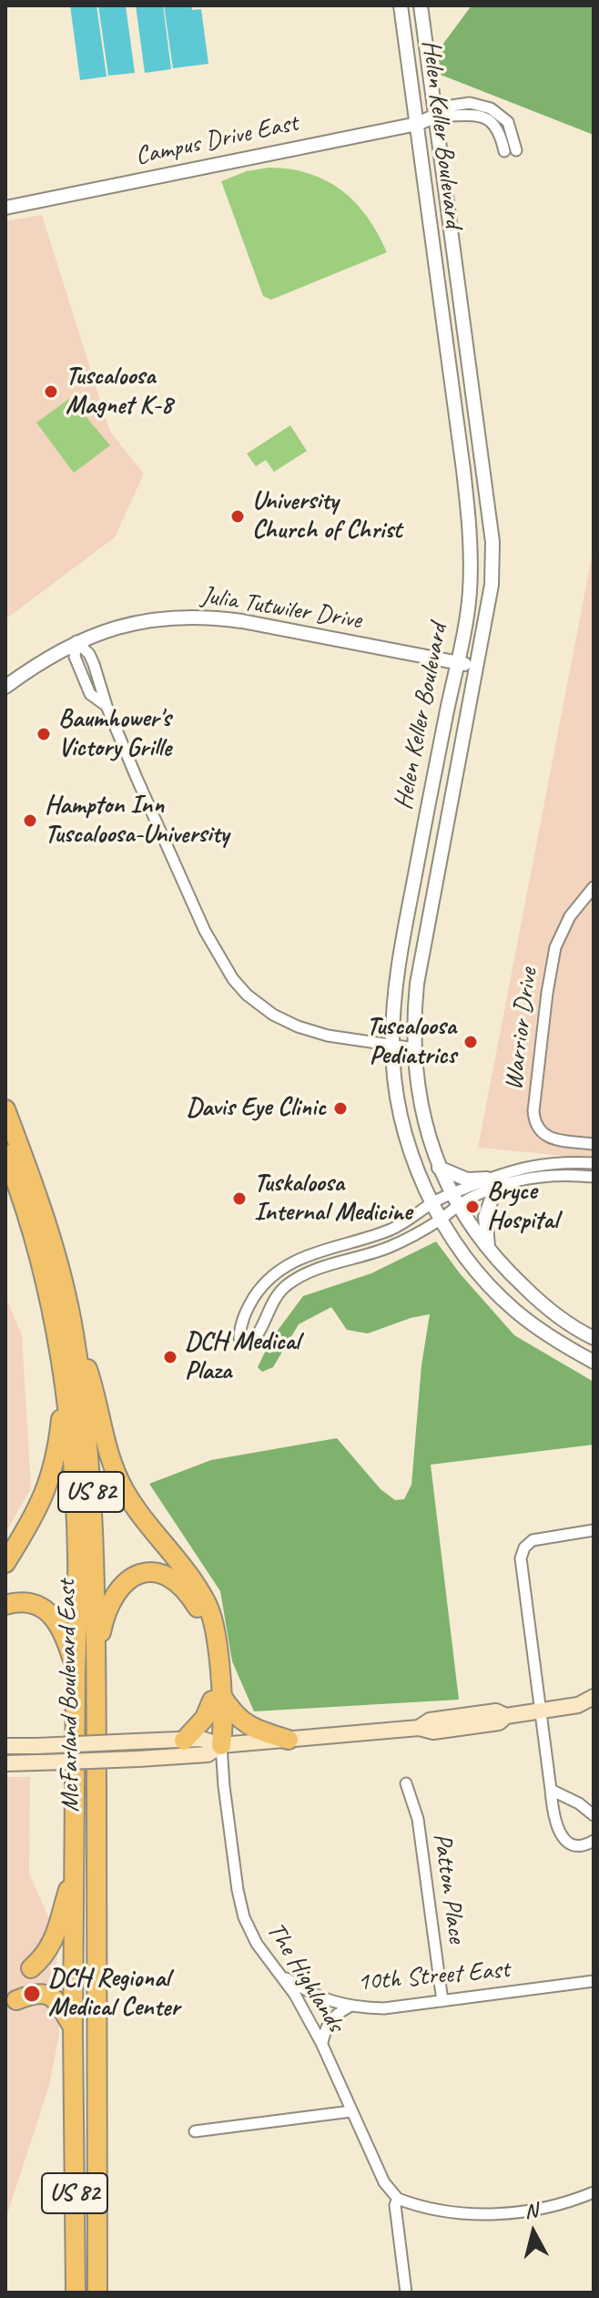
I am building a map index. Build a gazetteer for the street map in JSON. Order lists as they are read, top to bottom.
{
  "streets": {
    "highway": ["US 82", "McFarland Boulevard East"],
    "street": [
      "Helen Keller Boulevard",
      "Campus Drive East",
      "Julia Tutwiler Drive",
      "Warrior Drive",
      "Patton Place",
      "10th Street East",
      "The Highlands"
    ]
  },
  "crossings": [
    ["Helen Keller Boulevard", "Campus Drive East"],
    ["Helen Keller Boulevard", "Julia Tutwiler Drive"],
    ["Patton Place", "10th Street East"],
    ["10th Street East", "The Highlands"]
  ],
  "places": [
    "Tuscaloosa Magnet K-8",
    "University Church of Christ",
    "Baumhower's Victory Grille",
    "Hampton Inn Tuscaloosa-University",
    "Tuscaloosa Pediatrics",
    "Davis Eye Clinic",
    "Tuskaloosa Internal Medicine",
    "Bryce Hospital",
    "DCH Medical Plaza",
    "DCH Regional Medical Center"
  ],
  "north": "top"
}
